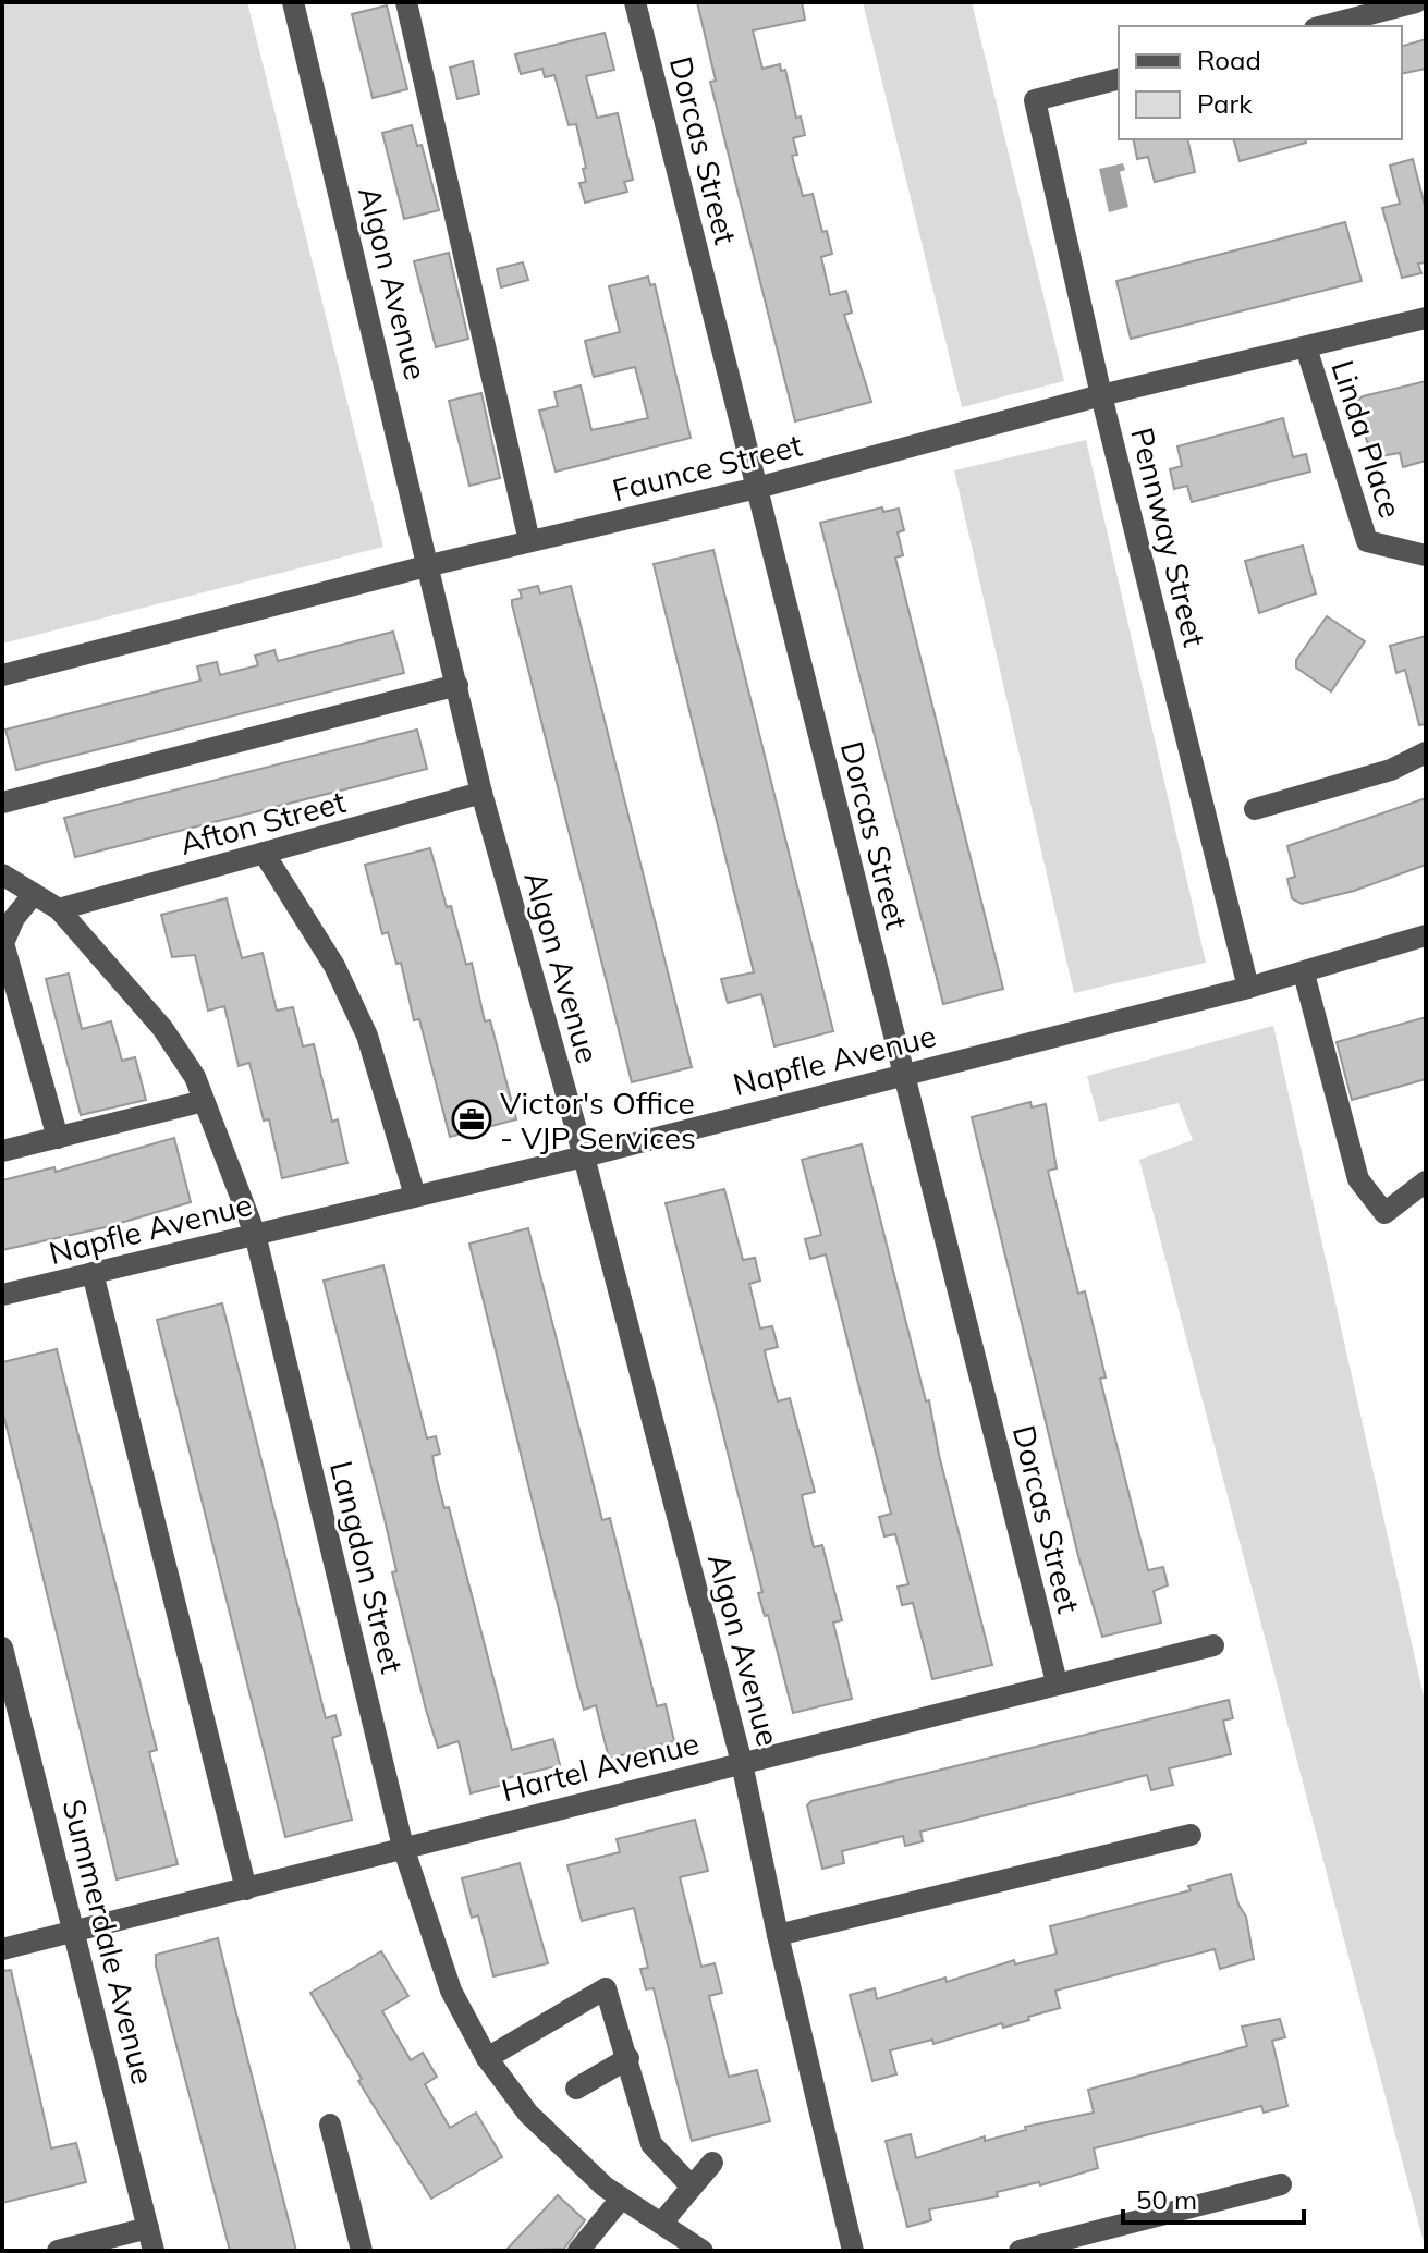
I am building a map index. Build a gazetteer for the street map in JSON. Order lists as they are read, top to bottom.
{
  "streets": {
    "street": [
      "Dorcas Street",
      "Algon Avenue",
      "Linda Place",
      "Faunce Street",
      "Pennway Street",
      "Afton Street",
      "Napfle Avenue",
      "Langdon Street",
      "Hartel Avenue",
      "Summerdale Avenue"
    ]
  },
  "crossings": [
    ["Dorcas Street", "Faunce Street"],
    ["Dorcas Street", "Napfle Avenue"],
    ["Dorcas Street", "Hartel Avenue"],
    ["Algon Avenue", "Faunce Street"],
    ["Algon Avenue", "Afton Street"],
    ["Algon Avenue", "Napfle Avenue"],
    ["Algon Avenue", "Hartel Avenue"],
    ["Linda Place", "Faunce Street"],
    ["Faunce Street", "Pennway Street"],
    ["Pennway Street", "Napfle Avenue"],
    ["Afton Street", "Langdon Street"],
    ["Napfle Avenue", "Langdon Street"],
    ["Langdon Street", "Hartel Avenue"],
    ["Hartel Avenue", "Summerdale Avenue"]
  ],
  "places": {
    "office": ["Victor's Office - VJP Services"]
  },
  "legend": ["Road", "Park"],
  "scale_bar": "50 m"
}
